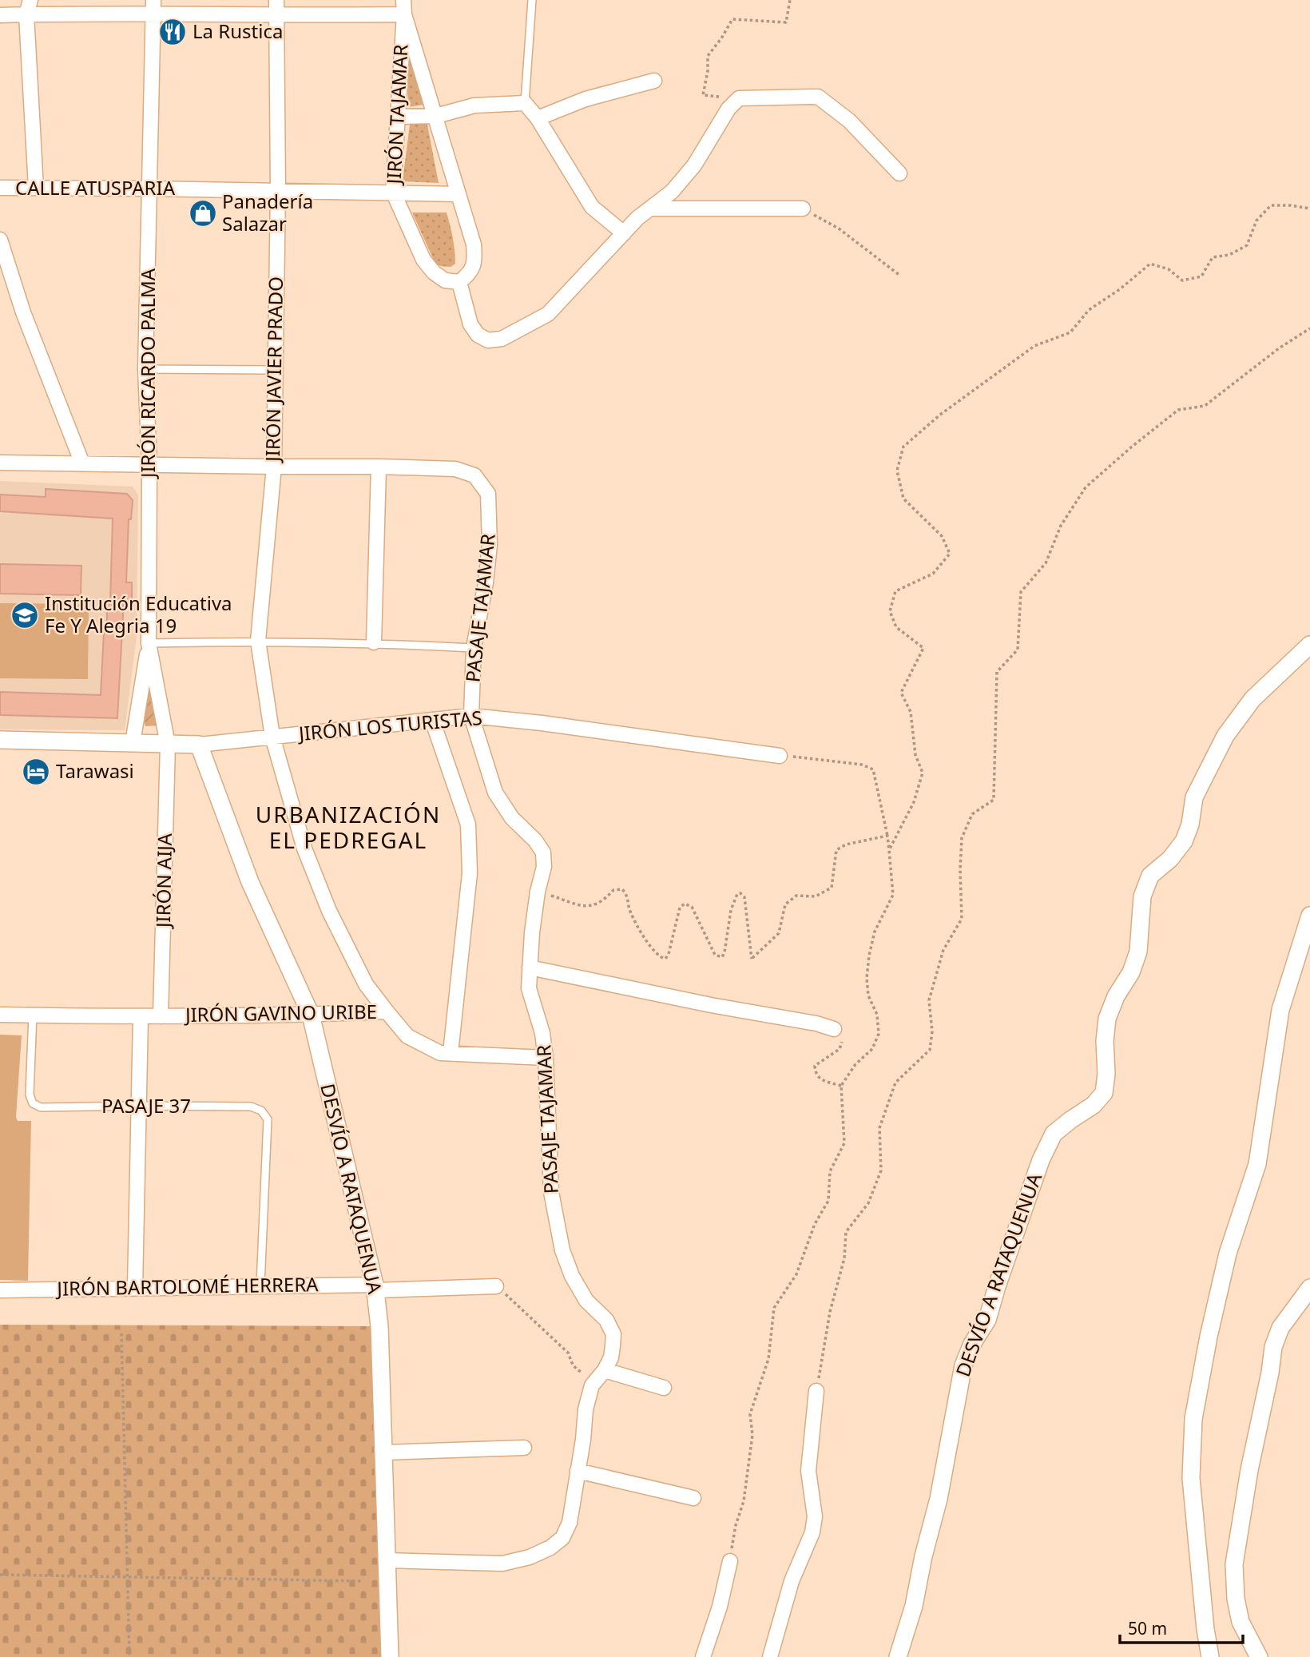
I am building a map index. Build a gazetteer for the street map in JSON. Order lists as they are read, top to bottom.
{
  "streets": {
    "street": [
      "JIRÓN TAJAMAR",
      "CALLE ATUSPARIA",
      "JIRÓN JAVIER PRADO",
      "JIRÓN RICARDO PALMA",
      "PASAJE TAJAMAR",
      "JIRÓN LOS TURISTAS",
      "JIRÓN AIJA",
      "JIRÓN GAVINO URIBE",
      "DESVÍO A RATAQUENUA",
      "JIRÓN BARTOLOMÉ HERRERA"
    ],
    "lane": ["PASAJE 37"]
  },
  "crossings": [
    ["JIRÓN TAJAMAR", "CALLE ATUSPARIA"],
    ["CALLE ATUSPARIA", "JIRÓN JAVIER PRADO"],
    ["CALLE ATUSPARIA", "JIRÓN RICARDO PALMA"],
    ["JIRÓN JAVIER PRADO", "JIRÓN LOS TURISTAS"],
    ["JIRÓN JAVIER PRADO", "JIRÓN GAVINO URIBE"],
    ["JIRÓN RICARDO PALMA", "JIRÓN LOS TURISTAS"],
    ["JIRÓN RICARDO PALMA", "JIRÓN AIJA"],
    ["PASAJE TAJAMAR", "JIRÓN LOS TURISTAS"],
    ["PASAJE TAJAMAR", "JIRÓN GAVINO URIBE"],
    ["PASAJE TAJAMAR", "DESVÍO A RATAQUENUA"],
    ["JIRÓN LOS TURISTAS", "JIRÓN AIJA"],
    ["JIRÓN LOS TURISTAS", "DESVÍO A RATAQUENUA"],
    ["JIRÓN AIJA", "JIRÓN GAVINO URIBE"],
    ["JIRÓN GAVINO URIBE", "PASAJE 37"],
    ["JIRÓN GAVINO URIBE", "DESVÍO A RATAQUENUA"],
    ["PASAJE 37", "JIRÓN BARTOLOMÉ HERRERA"],
    ["DESVÍO A RATAQUENUA", "JIRÓN BARTOLOMÉ HERRERA"]
  ],
  "districts": ["URBANIZACIÓN EL PEDREGAL"],
  "places": {
    "restaurant": ["La Rustica"],
    "shop": ["Panadería Salazar"],
    "school or university": ["Institución Educativa Fe Y Alegria 19"],
    "hotel": ["Tarawasi"]
  },
  "scale_bar": "50 m"
}
